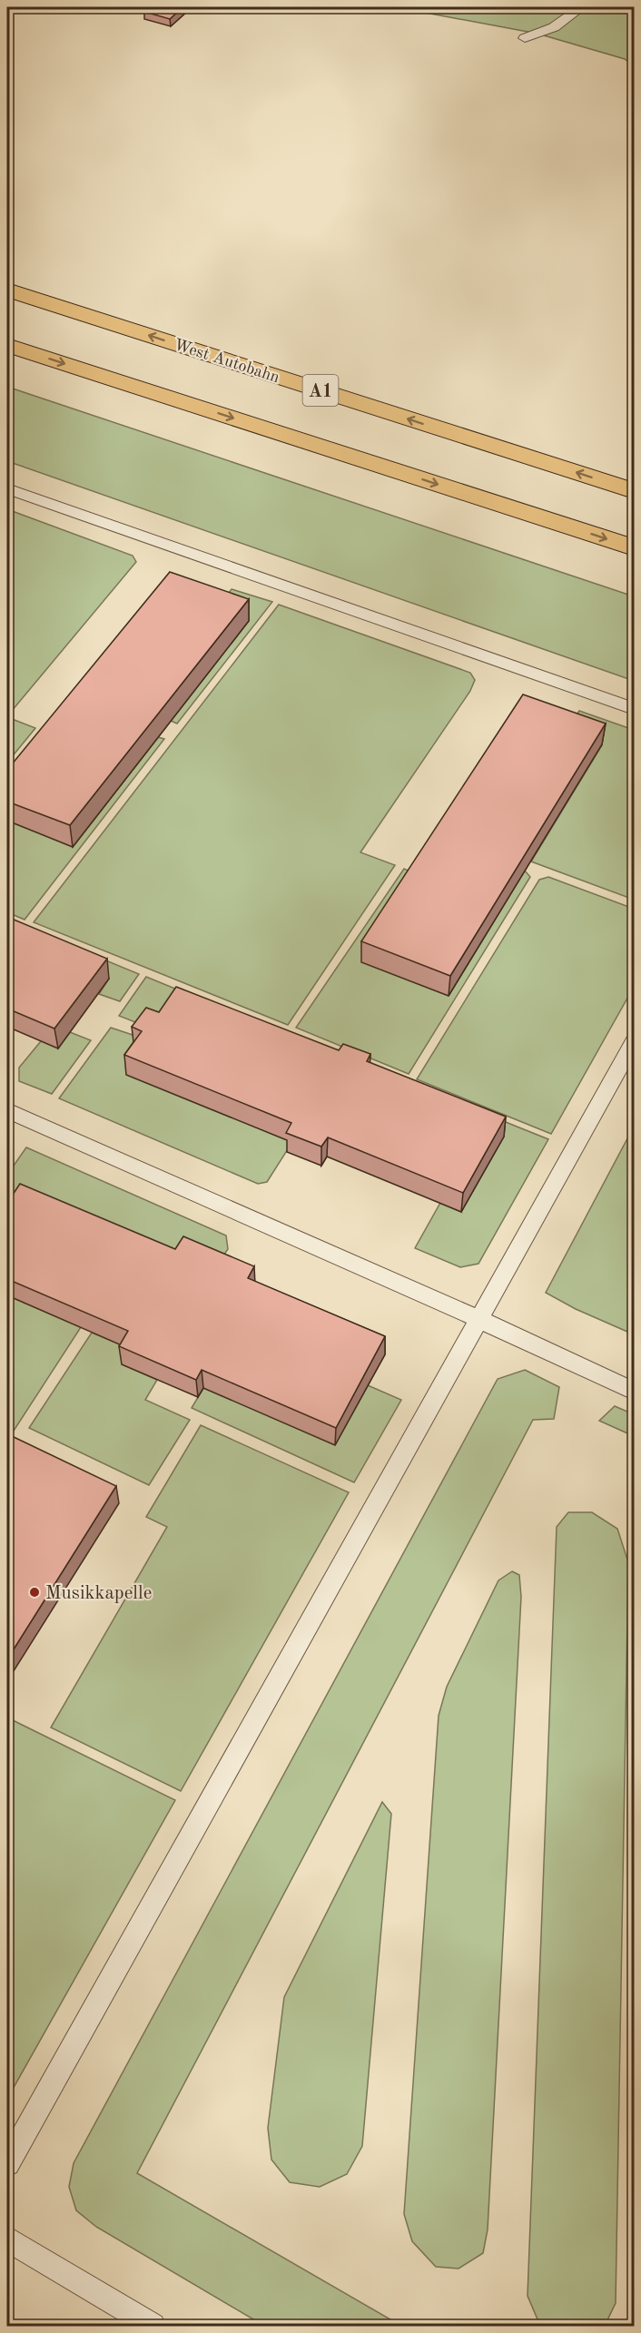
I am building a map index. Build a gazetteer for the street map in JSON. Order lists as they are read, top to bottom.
{
  "streets": {
    "highway": ["West Autobahn", "A1"]
  },
  "places": ["Musikkapelle"]
}
